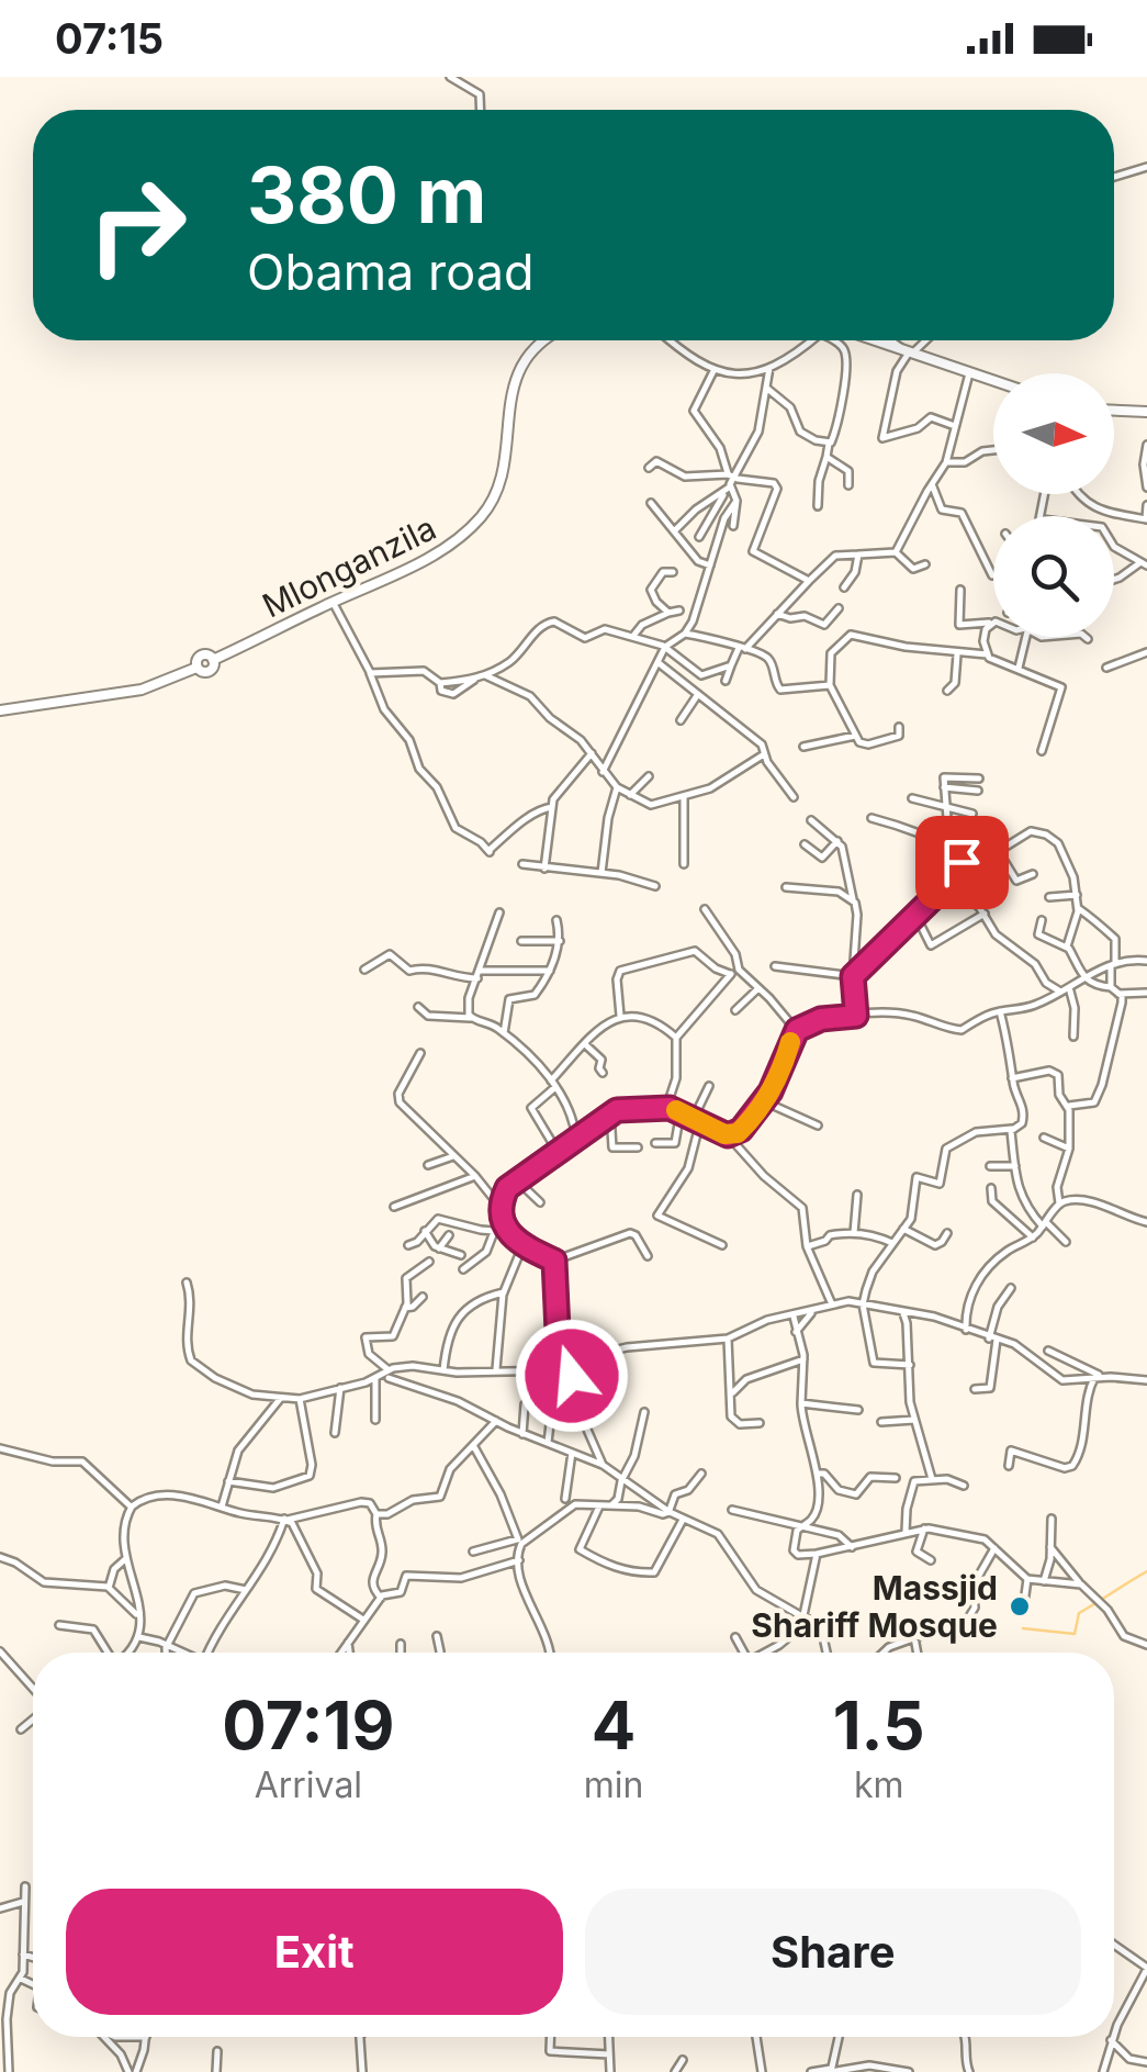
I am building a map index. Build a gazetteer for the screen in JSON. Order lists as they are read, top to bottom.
{
  "streets": {
    "street": ["Mlonganzila"]
  },
  "places": ["Massjid Shariff Mosque"],
  "north": "right",
  "page": {
    "status": "07:15",
    "turn": ["380 m", "Obama road"],
    "eta": [
      "07:19",
      "Arrival",
      "4",
      "min",
      "1.5",
      "km"
    ],
    "buttons": ["Exit", "Share"]
  }
}
